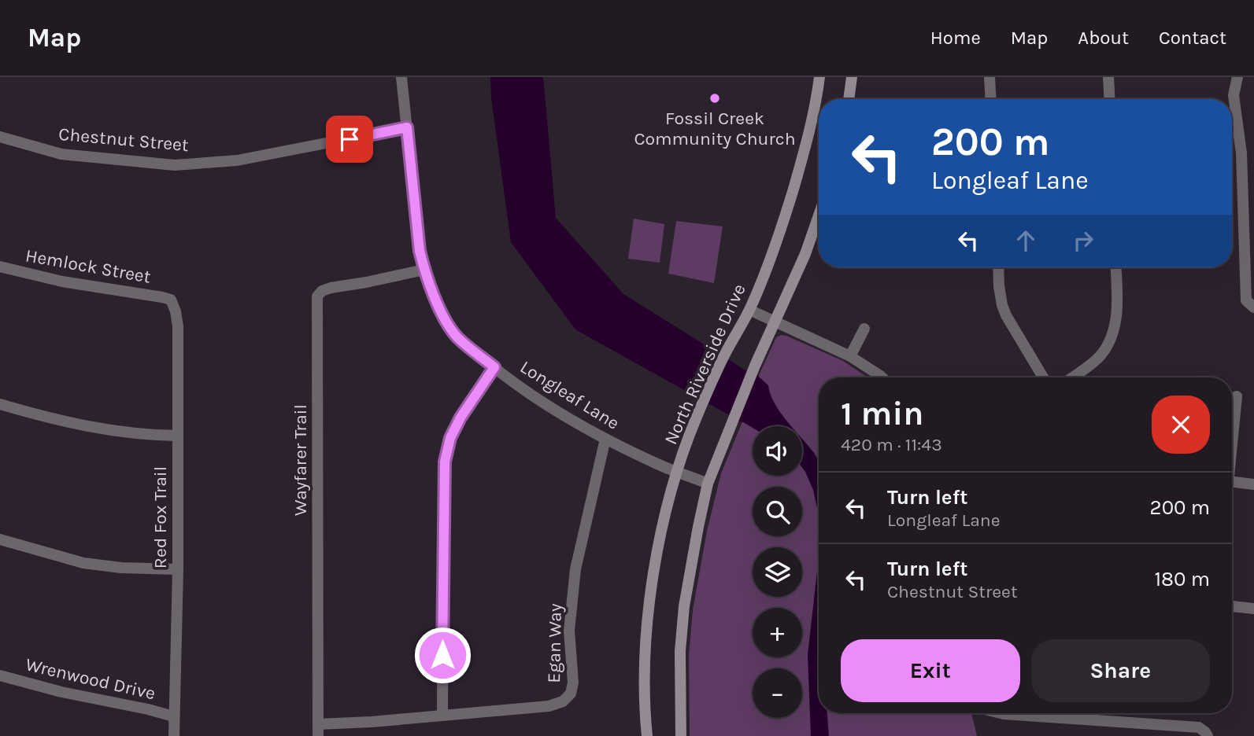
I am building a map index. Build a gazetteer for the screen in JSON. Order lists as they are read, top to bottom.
{
  "streets": {
    "main road": ["North Riverside Drive"],
    "street": [
      "Chestnut Street",
      "Hemlock Street",
      "Longleaf Lane",
      "Wayfarer Trail",
      "Red Fox Trail",
      "Egan Way",
      "Wrenwood Drive"
    ]
  },
  "crossings": [
    ["Chestnut Street", "Longleaf Lane"],
    ["Hemlock Street", "Red Fox Trail"],
    ["North Riverside Drive", "Longleaf Lane"],
    ["Longleaf Lane", "Wayfarer Trail"],
    ["Longleaf Lane", "Egan Way"],
    ["Wayfarer Trail", "Egan Way"],
    ["Red Fox Trail", "Wrenwood Drive"]
  ],
  "places": ["Fossil Creek Community Church"],
  "page": {
    "header": "Map",
    "nav": [
      "Home",
      "Map",
      "About",
      "Contact"
    ],
    "turn": ["200 m", "Longleaf Lane"],
    "heading": ["1 min", "420 m · 11:43"],
    "map_buttons": ["+", "−"],
    "list": [
      {
        "name": "Turn left",
        "note": "Longleaf Lane",
        "value": "200 m"
      },
      {
        "name": "Turn left",
        "note": "Chestnut Street",
        "value": "180 m"
      }
    ],
    "buttons": ["Exit", "Share"]
  }
}
